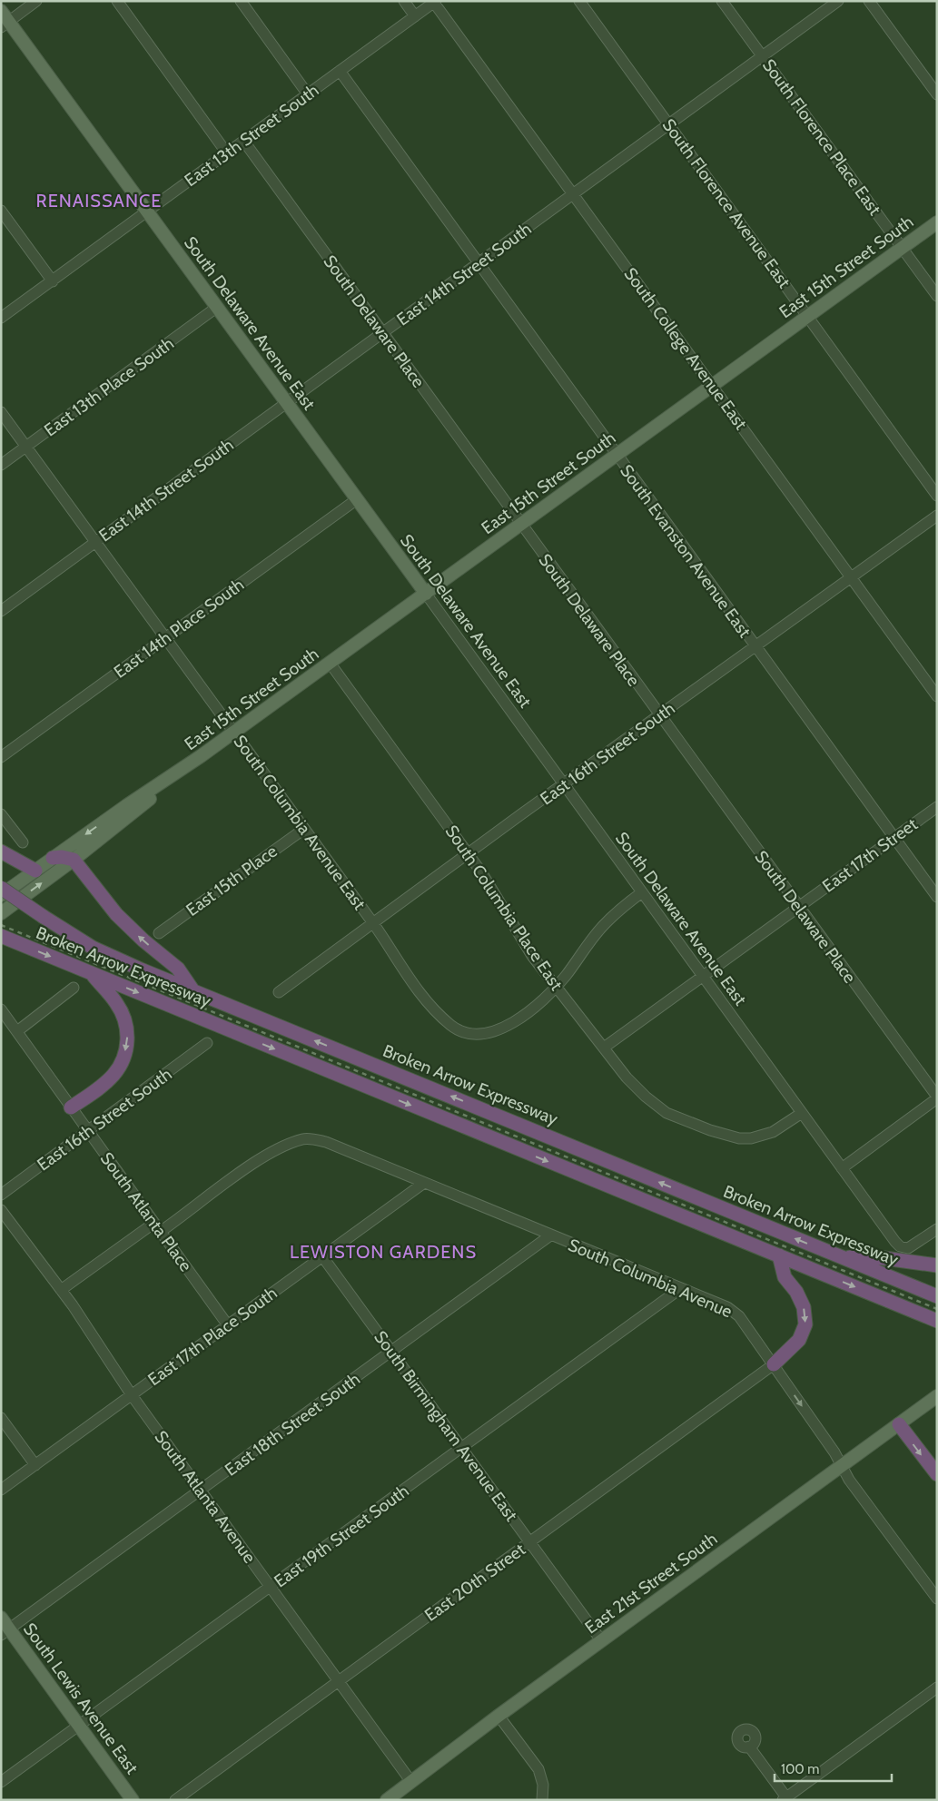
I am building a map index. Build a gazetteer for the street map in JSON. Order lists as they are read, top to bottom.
{
  "streets": {
    "highway": ["Broken Arrow Expressway"],
    "main road": [
      "East 15th Street South",
      "South Delaware Avenue East",
      "East 21st Street South",
      "South Lewis Avenue East"
    ],
    "street": [
      "East 13th Street South",
      "South Florence Place East",
      "South Florence Avenue East",
      "East 14th Street South",
      "South Delaware Place",
      "South College Avenue East",
      "East 13th Place South",
      "South Evanston Avenue East",
      "East 14th Place South",
      "East 16th Street South",
      "South Columbia Avenue East",
      "East 17th Street",
      "East 15th Place",
      "South Columbia Place East",
      "South Atlanta Place",
      "South Columbia Avenue",
      "East 17th Place South",
      "East 18th Street South",
      "South Birmingham Avenue East",
      "South Atlanta Avenue",
      "East 19th Street South",
      "East 20th Street"
    ]
  },
  "crossings": [
    ["East 13th Street South", "South Delaware Place"],
    ["East 13th Street South", "South Delaware Avenue East"],
    ["East 13th Street South", "South College Avenue East"],
    ["East 13th Street South", "South Evanston Avenue East"],
    ["South Florence Place East", "East 15th Street South"],
    ["South Florence Place East", "East 14th Street South"],
    ["South Florence Avenue East", "East 15th Street South"],
    ["South Florence Avenue East", "East 14th Street South"],
    ["East 15th Street South", "South Delaware Place"],
    ["East 15th Street South", "South Delaware Avenue East"],
    ["East 15th Street South", "South College Avenue East"],
    ["East 15th Street South", "South Evanston Avenue East"],
    ["East 15th Street South", "South Columbia Avenue East"],
    ["East 15th Street South", "South Columbia Place East"],
    ["East 14th Street South", "South Delaware Place"],
    ["East 14th Street South", "South Delaware Avenue East"],
    ["East 14th Street South", "South College Avenue East"],
    ["East 14th Street South", "South Evanston Avenue East"],
    ["East 14th Street South", "South Columbia Avenue East"],
    ["South Delaware Place", "East 16th Street South"],
    ["South Delaware Place", "East 17th Street"],
    ["South Delaware Avenue East", "East 13th Place South"],
    ["South Delaware Avenue East", "East 14th Place South"],
    ["South Delaware Avenue East", "East 16th Street South"],
    ["South Delaware Avenue East", "East 17th Street"],
    ["South Delaware Avenue East", "South Columbia Place East"],
    ["South College Avenue East", "East 16th Street South"],
    ["East 13th Place South", "South Columbia Avenue East"],
    ["South Evanston Avenue East", "East 16th Street South"],
    ["South Evanston Avenue East", "East 17th Street"],
    ["East 14th Place South", "South Columbia Avenue East"],
    ["East 16th Street South", "South Columbia Avenue East"],
    ["East 16th Street South", "South Columbia Place East"],
    ["East 16th Street South", "South Atlanta Place"],
    ["South Columbia Avenue East", "East 15th Place"],
    ["South Columbia Avenue East", "South Columbia Place East"],
    ["East 17th Street", "South Columbia Place East"],
    ["South Atlanta Place", "South Columbia Avenue"],
    ["South Atlanta Place", "East 17th Place South"],
    ["South Columbia Avenue", "East 17th Place South"],
    ["South Columbia Avenue", "East 18th Street South"],
    ["South Columbia Avenue", "East 19th Street South"],
    ["South Columbia Avenue", "East 20th Street"],
    ["South Columbia Avenue", "East 21st Street South"],
    ["East 17th Place South", "South Birmingham Avenue East"],
    ["East 17th Place South", "South Atlanta Avenue"],
    ["East 18th Street South", "South Birmingham Avenue East"],
    ["East 18th Street South", "South Atlanta Avenue"],
    ["East 18th Street South", "South Lewis Avenue East"],
    ["South Birmingham Avenue East", "East 19th Street South"],
    ["South Birmingham Avenue East", "East 20th Street"],
    ["South Birmingham Avenue East", "East 21st Street South"],
    ["South Atlanta Avenue", "East 19th Street South"],
    ["South Atlanta Avenue", "East 20th Street"],
    ["South Atlanta Avenue", "East 21st Street South"],
    ["East 19th Street South", "South Lewis Avenue East"]
  ],
  "districts": ["RENAISSANCE", "LEWISTON GARDENS"],
  "scale_bar": "100 m"
}
